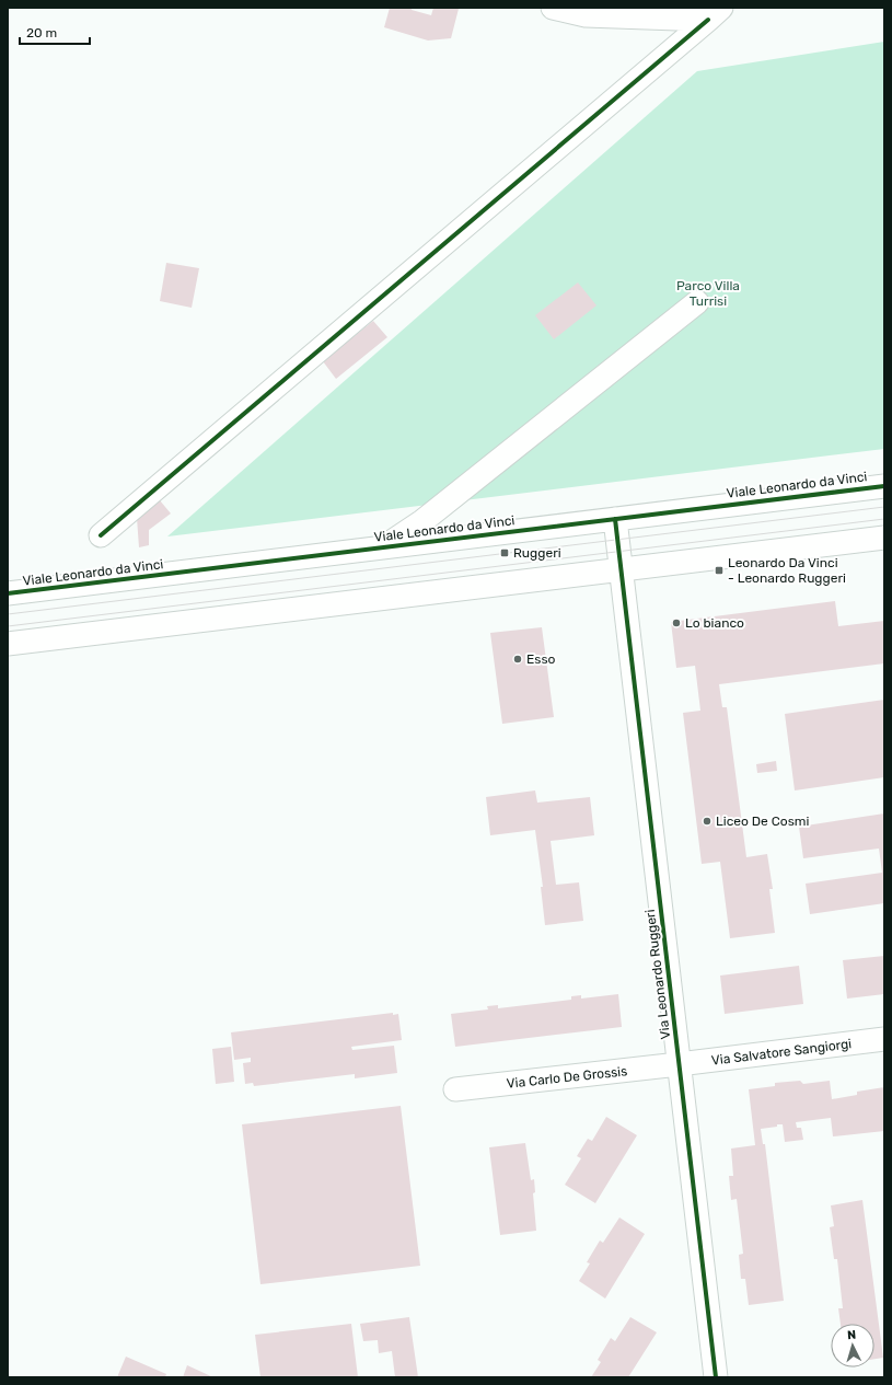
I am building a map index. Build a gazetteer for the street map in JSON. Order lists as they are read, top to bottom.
{
  "streets": {
    "street": [
      "Viale Leonardo da Vinci",
      "Via Leonardo Ruggeri",
      "Via Salvatore Sangiorgi",
      "Via Carlo De Grossis"
    ]
  },
  "crossings": [
    ["Viale Leonardo da Vinci", "Via Leonardo Ruggeri"],
    ["Via Leonardo Ruggeri", "Via Salvatore Sangiorgi"],
    ["Via Leonardo Ruggeri", "Via Carlo De Grossis"],
    ["Via Salvatore Sangiorgi", "Via Carlo De Grossis"]
  ],
  "parks": ["Parco Villa Turrisi"],
  "places": {
    "transit": ["Ruggeri", "Leonardo Da Vinci - Leonardo Ruggeri"],
    "other": ["Lo bianco", "Esso", "Liceo De Cosmi"]
  },
  "scale_bar": "20 m",
  "north": "top"
}
